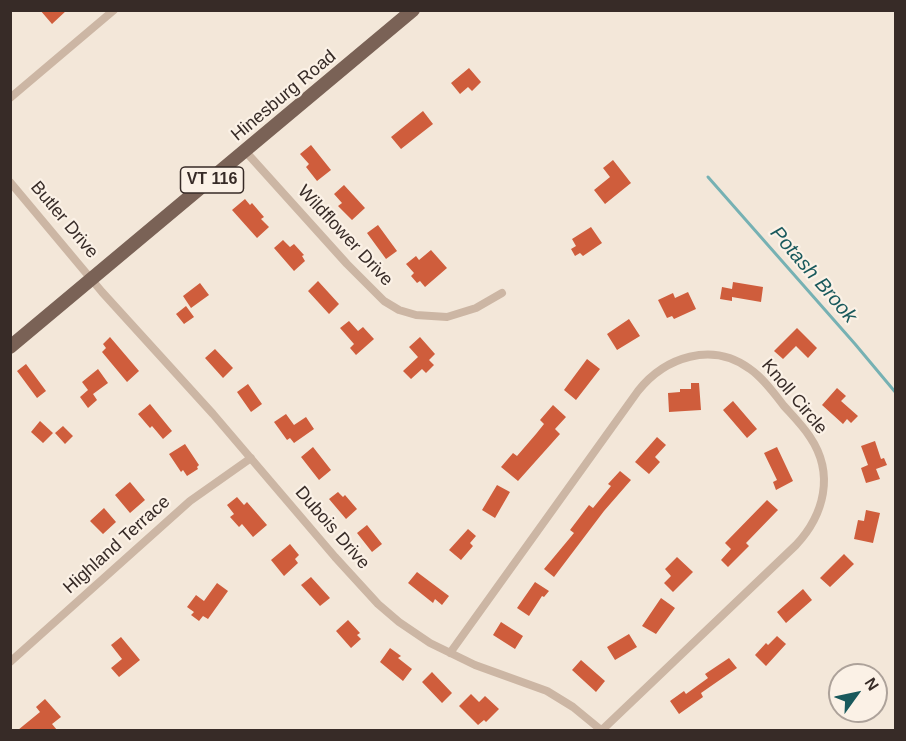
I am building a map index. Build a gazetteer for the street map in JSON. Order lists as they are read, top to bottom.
{
  "streets": {
    "main road": ["Hinesburg Road", "VT 116"],
    "street": [
      "Butler Drive",
      "Wildflower Drive",
      "Knoll Circle",
      "Dubois Drive",
      "Highland Terrace"
    ]
  },
  "crossings": [
    ["Hinesburg Road", "Butler Drive"],
    ["Hinesburg Road", "Wildflower Drive"],
    ["Hinesburg Road", "Dubois Drive"],
    ["Butler Drive", "Dubois Drive"],
    ["Knoll Circle", "Dubois Drive"],
    ["Dubois Drive", "Highland Terrace"]
  ],
  "water": ["Potash Brook"],
  "north": "top right"
}
